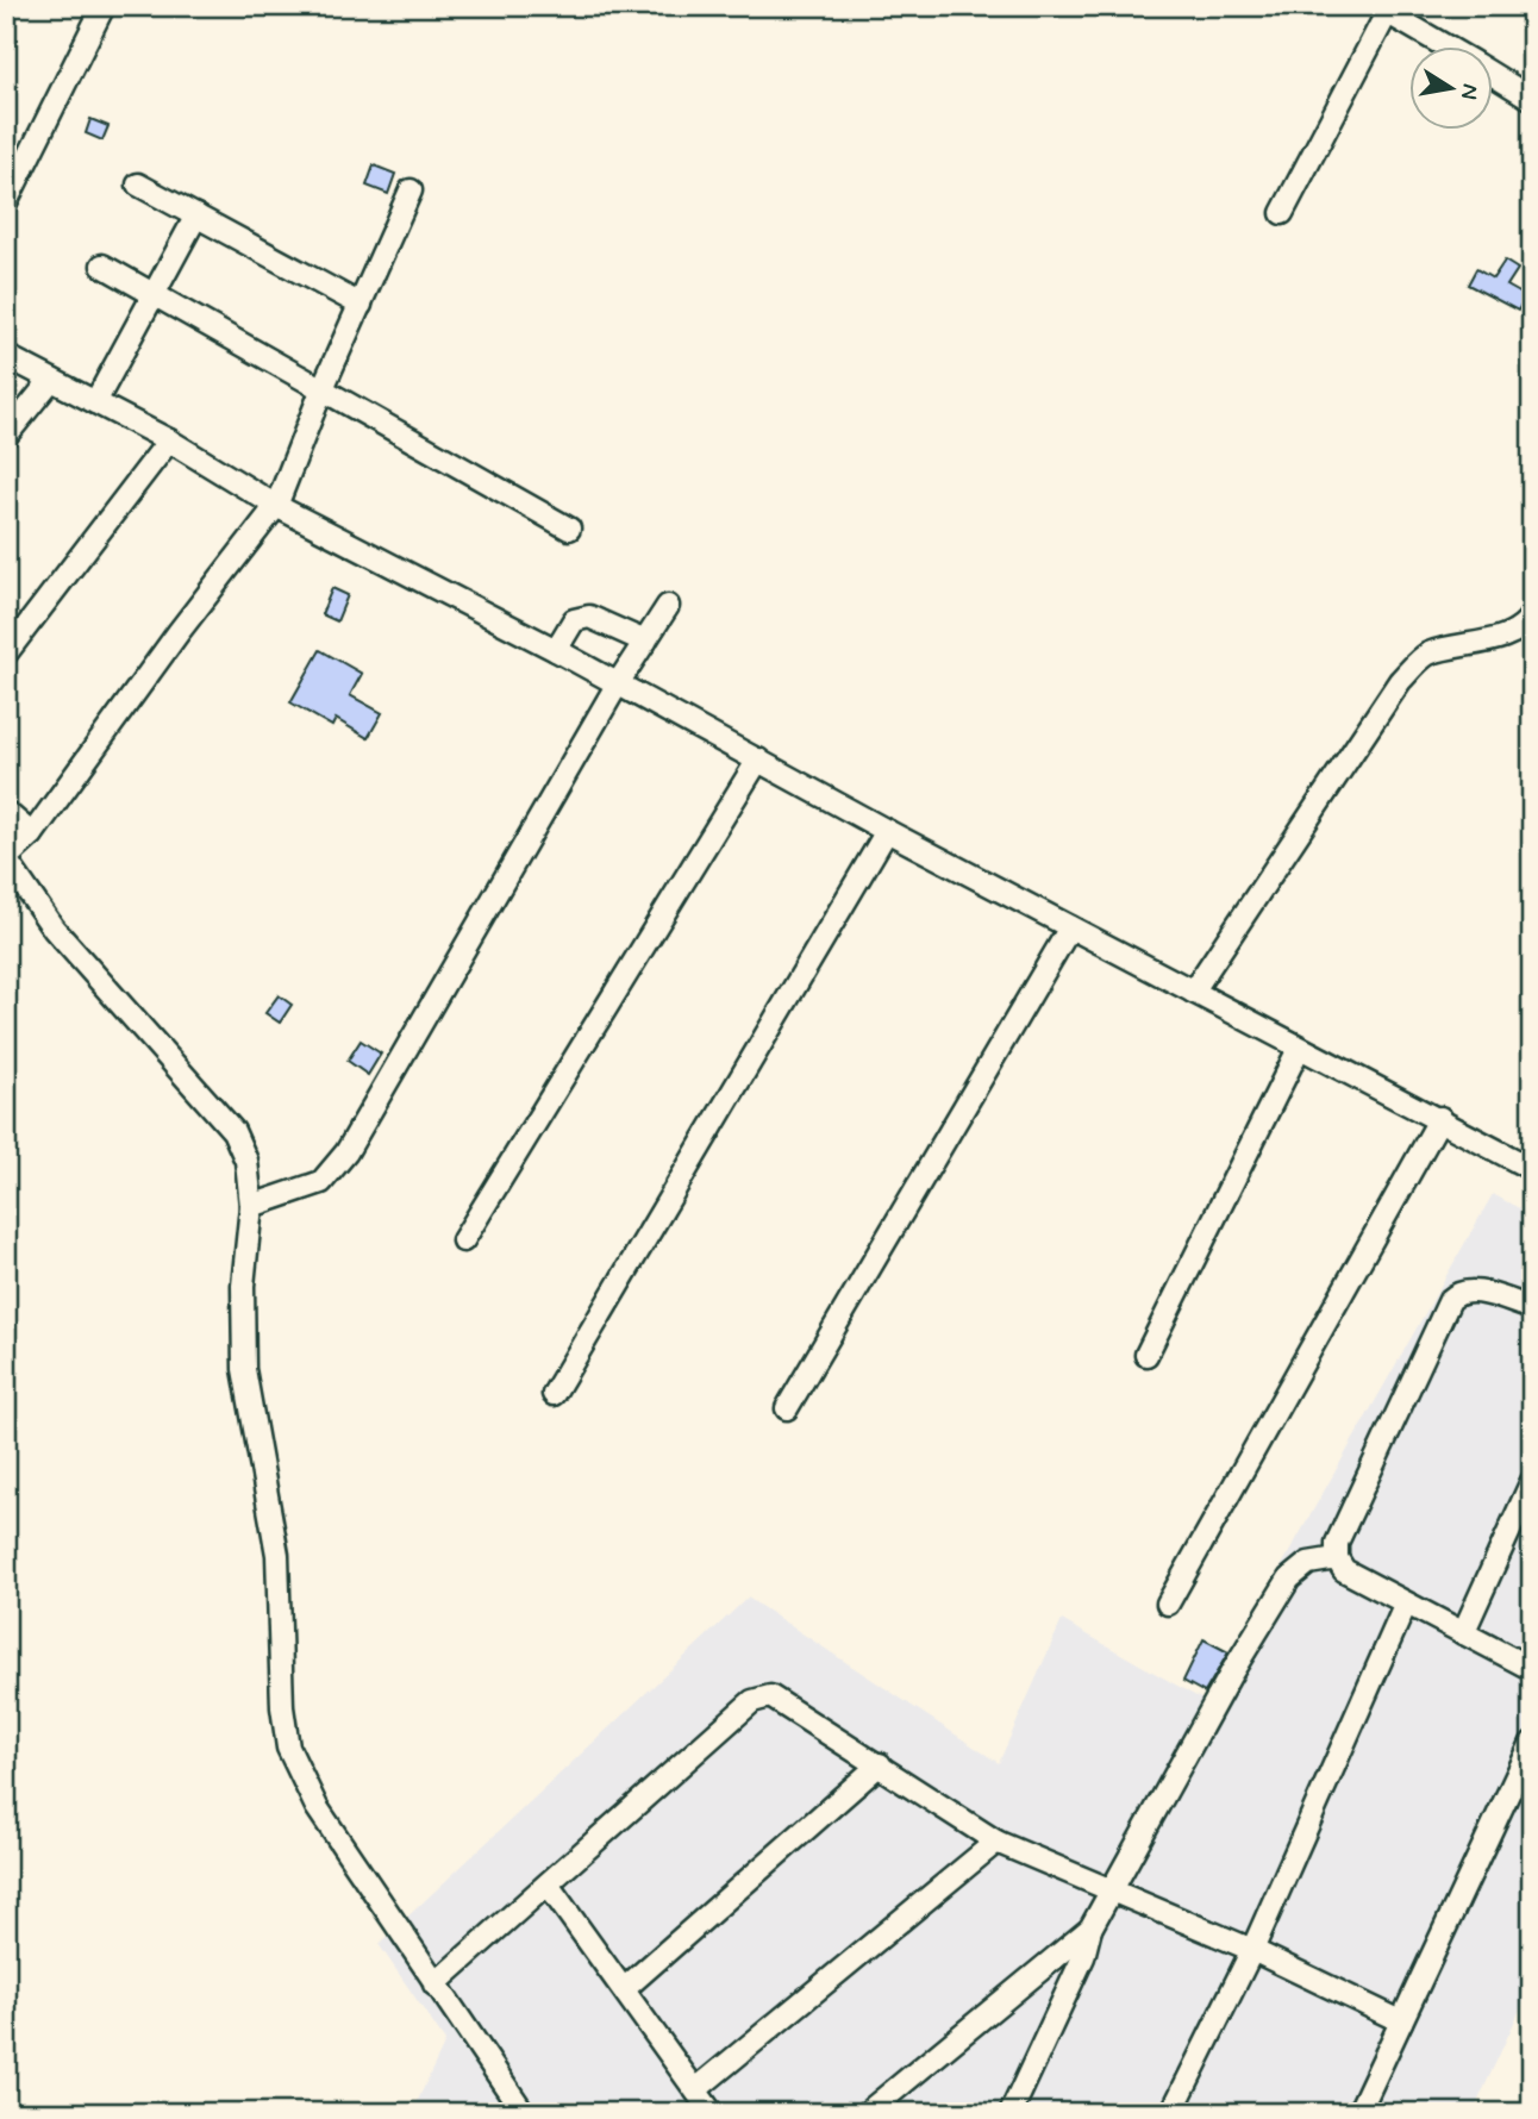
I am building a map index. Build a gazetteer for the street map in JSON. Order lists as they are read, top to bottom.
{
  "north": "right"
}
